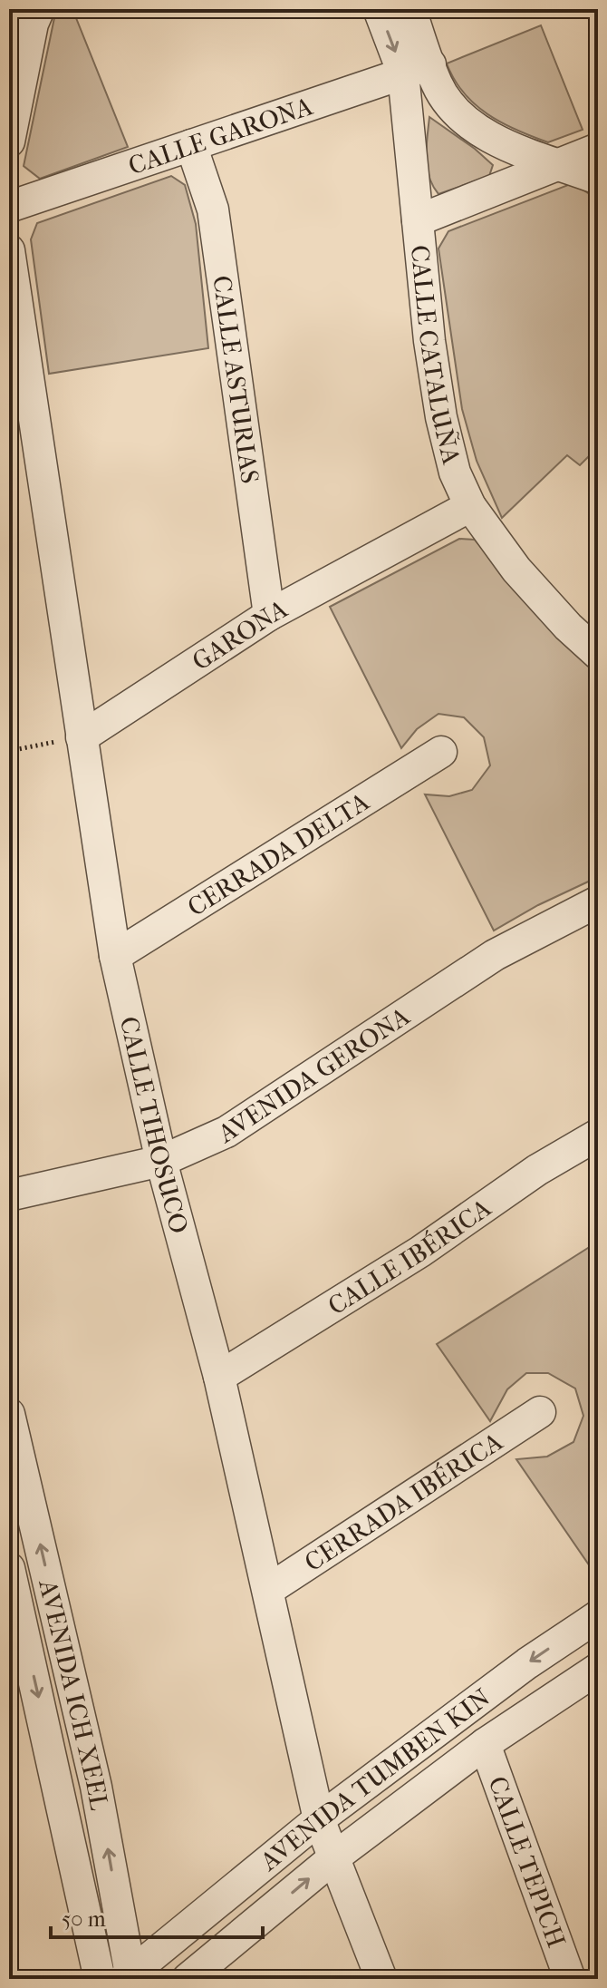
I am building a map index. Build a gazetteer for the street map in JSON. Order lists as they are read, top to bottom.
{
  "streets": {
    "street": [
      "CALLE GARONA",
      "CALLE CATALUÑA",
      "CALLE ASTURIAS",
      "GARONA",
      "CERRADA DELTA",
      "AVENIDA GERONA",
      "CALLE TIHOSUCO",
      "CALLE IBÉRICA",
      "CERRADA IBÉRICA",
      "AVENIDA ICH XEEL",
      "AVENIDA TUMBEN KIN",
      "CALLE TEPICH"
    ]
  },
  "crossings": [
    ["CALLE GARONA", "CALLE CATALUÑA"],
    ["CALLE GARONA", "CALLE ASTURIAS"],
    ["CALLE CATALUÑA", "GARONA"],
    ["CALLE ASTURIAS", "GARONA"],
    ["GARONA", "CALLE TIHOSUCO"],
    ["CERRADA DELTA", "CALLE TIHOSUCO"],
    ["AVENIDA GERONA", "CALLE TIHOSUCO"],
    ["CALLE TIHOSUCO", "CALLE IBÉRICA"],
    ["CALLE TIHOSUCO", "CERRADA IBÉRICA"],
    ["CALLE TIHOSUCO", "AVENIDA TUMBEN KIN"],
    ["AVENIDA ICH XEEL", "AVENIDA TUMBEN KIN"],
    ["AVENIDA TUMBEN KIN", "CALLE TEPICH"]
  ],
  "scale_bar": "50 m"
}
